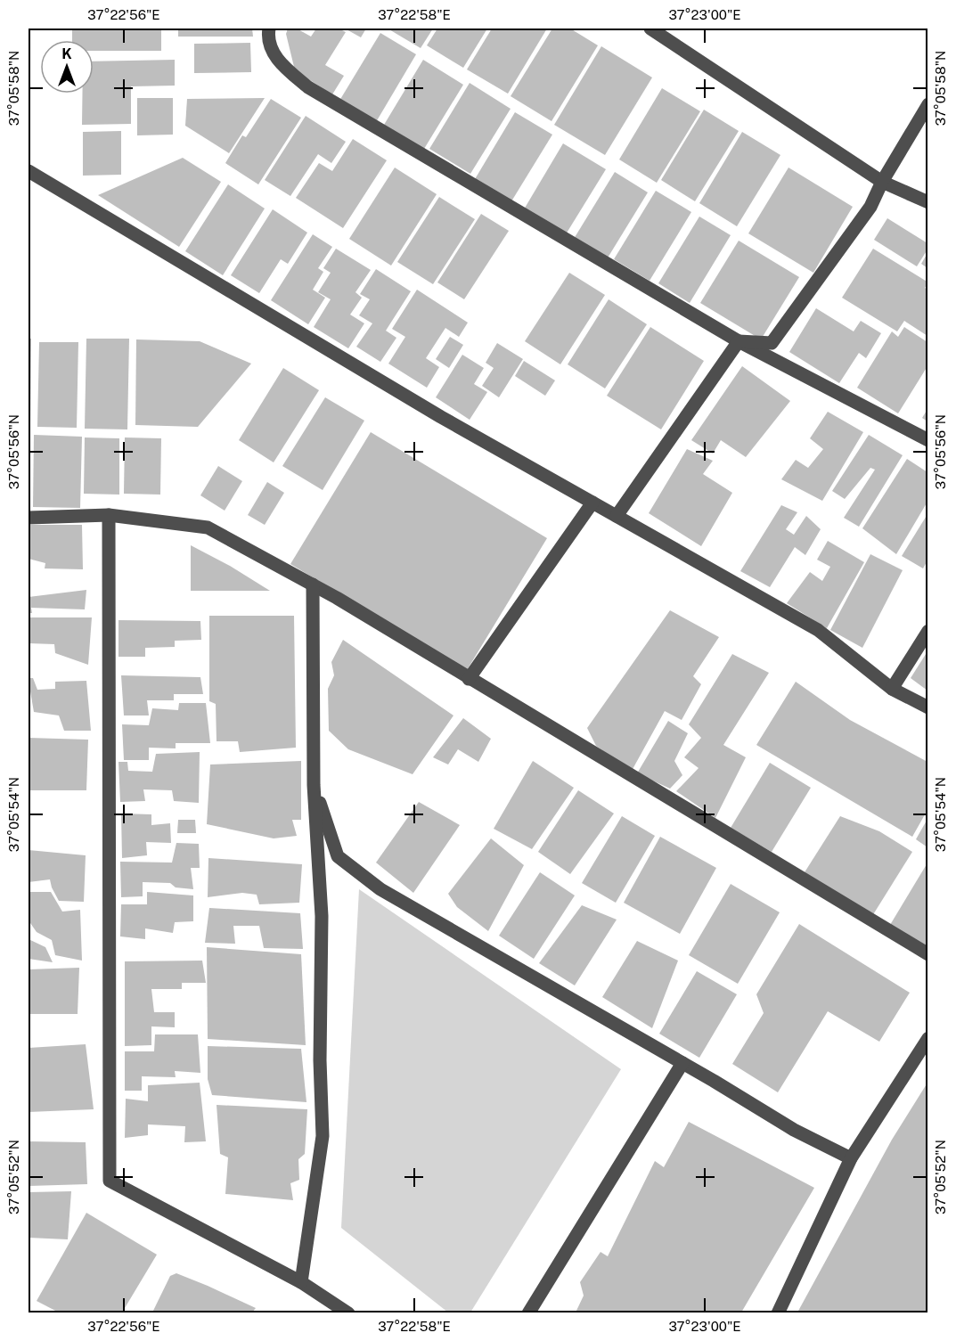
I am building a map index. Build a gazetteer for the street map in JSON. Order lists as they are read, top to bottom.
{
  "north": "top",
  "coordinates": [
    "37°22'56\"E",
    "37°22'58\"E",
    "37°23'00\"E",
    "37°05'58\"N",
    "37°05'56\"N",
    "37°05'54\"N",
    "37°05'52\"N"
  ]
}
